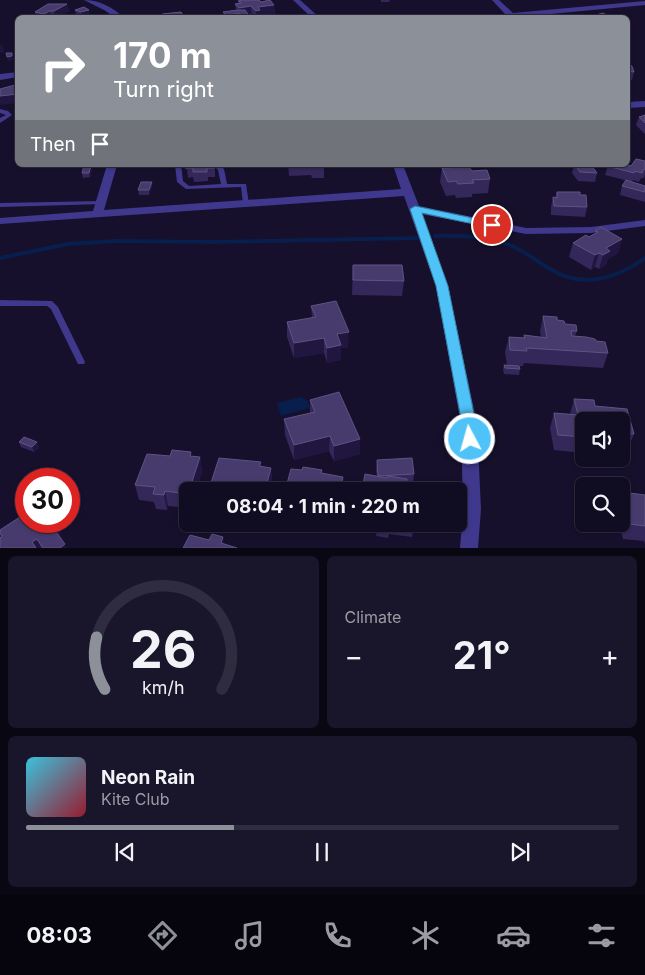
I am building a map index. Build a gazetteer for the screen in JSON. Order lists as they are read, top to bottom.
{
  "page": {
    "turn": ["170 m", "Turn right"],
    "then": "Then",
    "limit": "30",
    "trip": "08:04 · 1 min · 220 m",
    "tile": "Climate",
    "heat": ["−", "21°", "+"],
    "song": ["Neon Rain", "Kite Club"],
    "tabs": "08:03",
    "gauge": ["26", "km/h"]
  }
}
